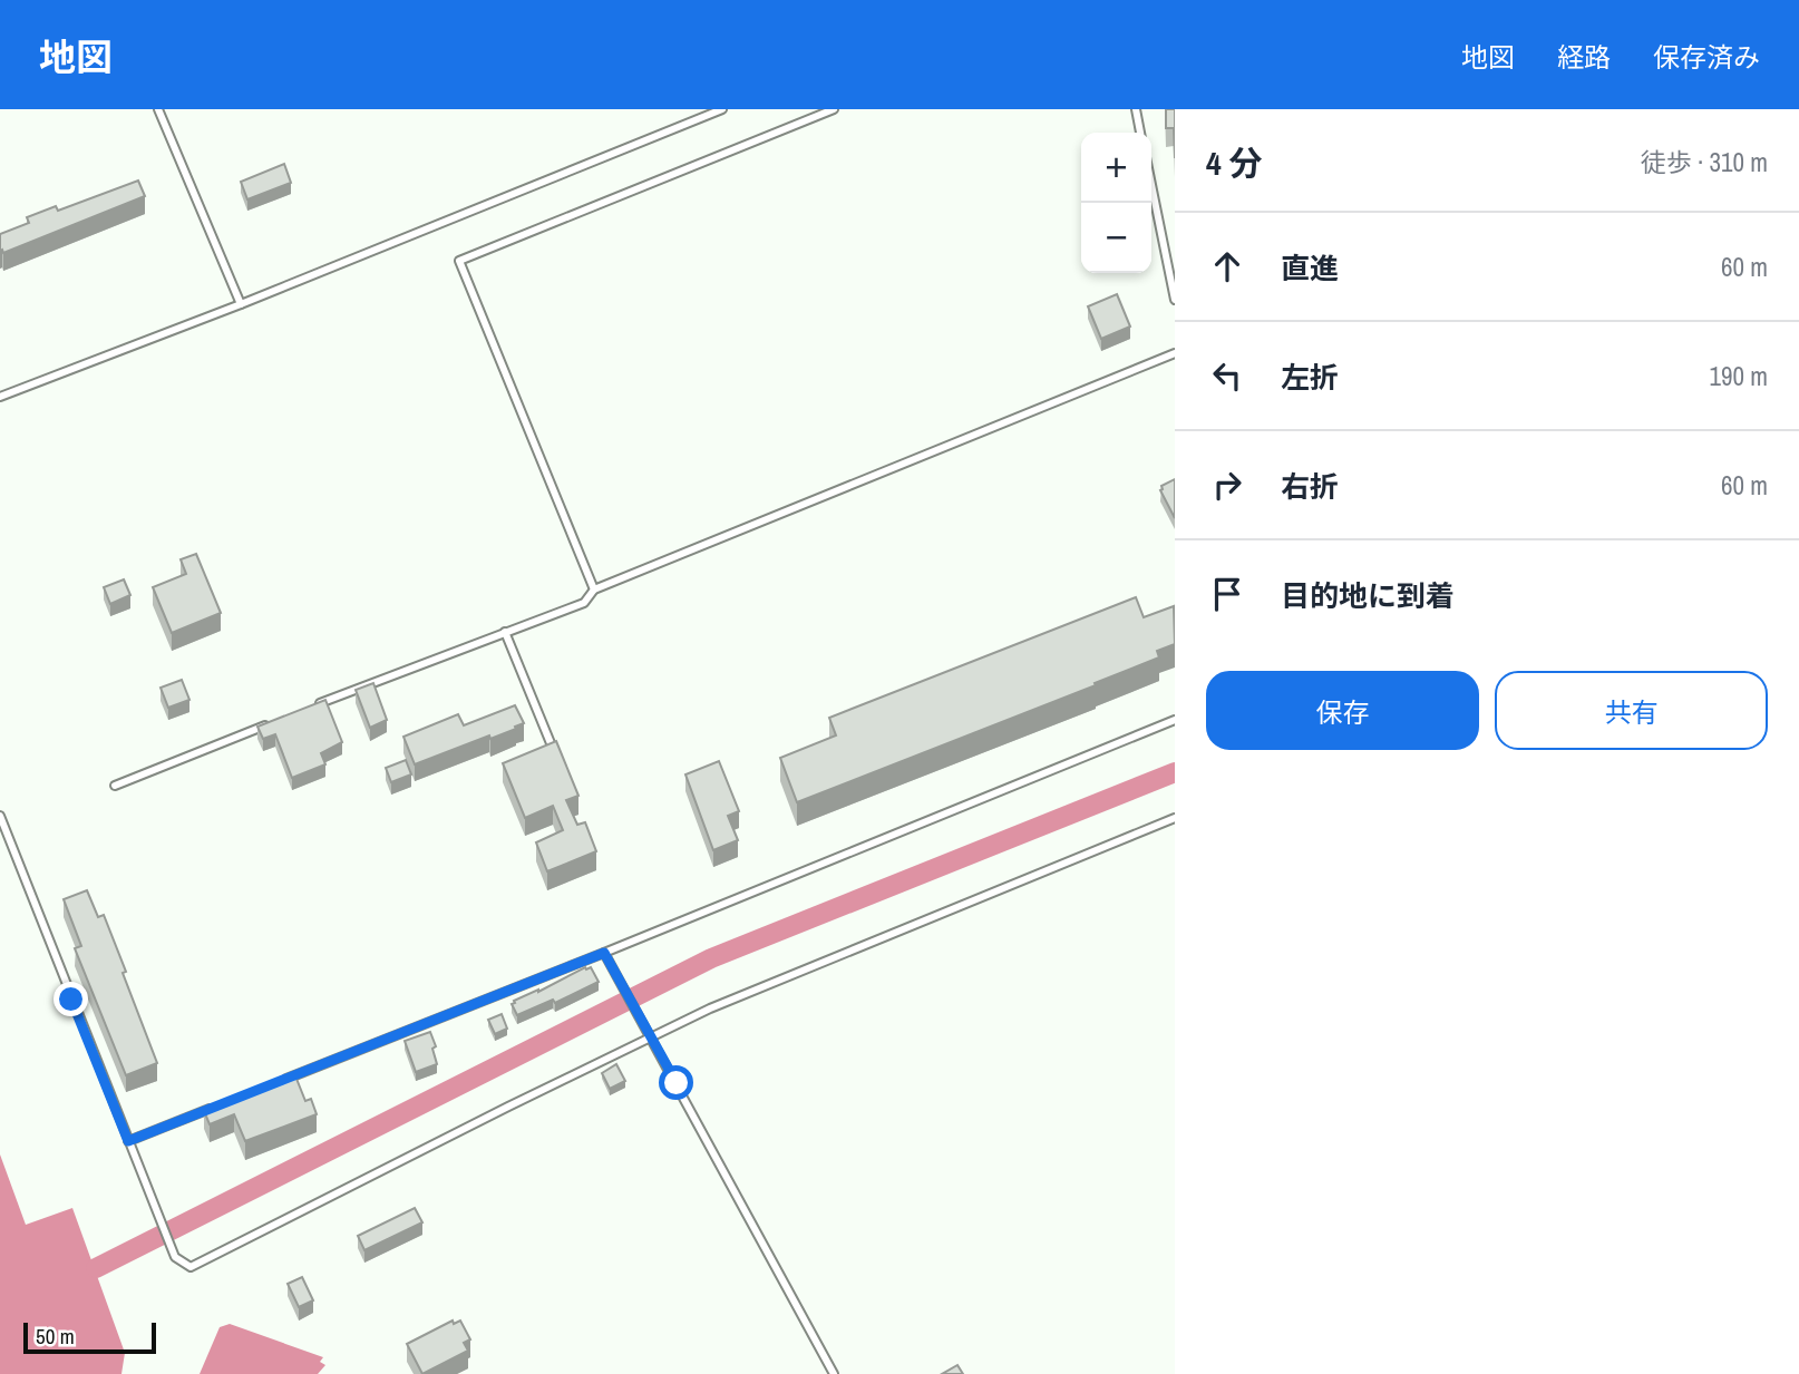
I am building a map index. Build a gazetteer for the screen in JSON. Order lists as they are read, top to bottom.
{
  "scale_bar": "50 m",
  "page": {
    "header": "地図",
    "nav": ["地図", "経路", "保存済み"],
    "heading": ["4 分", "徒歩 · 310 m"],
    "map_buttons": ["+", "−"],
    "list": [
      ["直進", "60 m"],
      ["左折", "190 m"],
      ["右折", "60 m"],
      "目的地に到着"
    ],
    "buttons": ["保存", "共有"],
    "scale": "50 m"
  }
}
